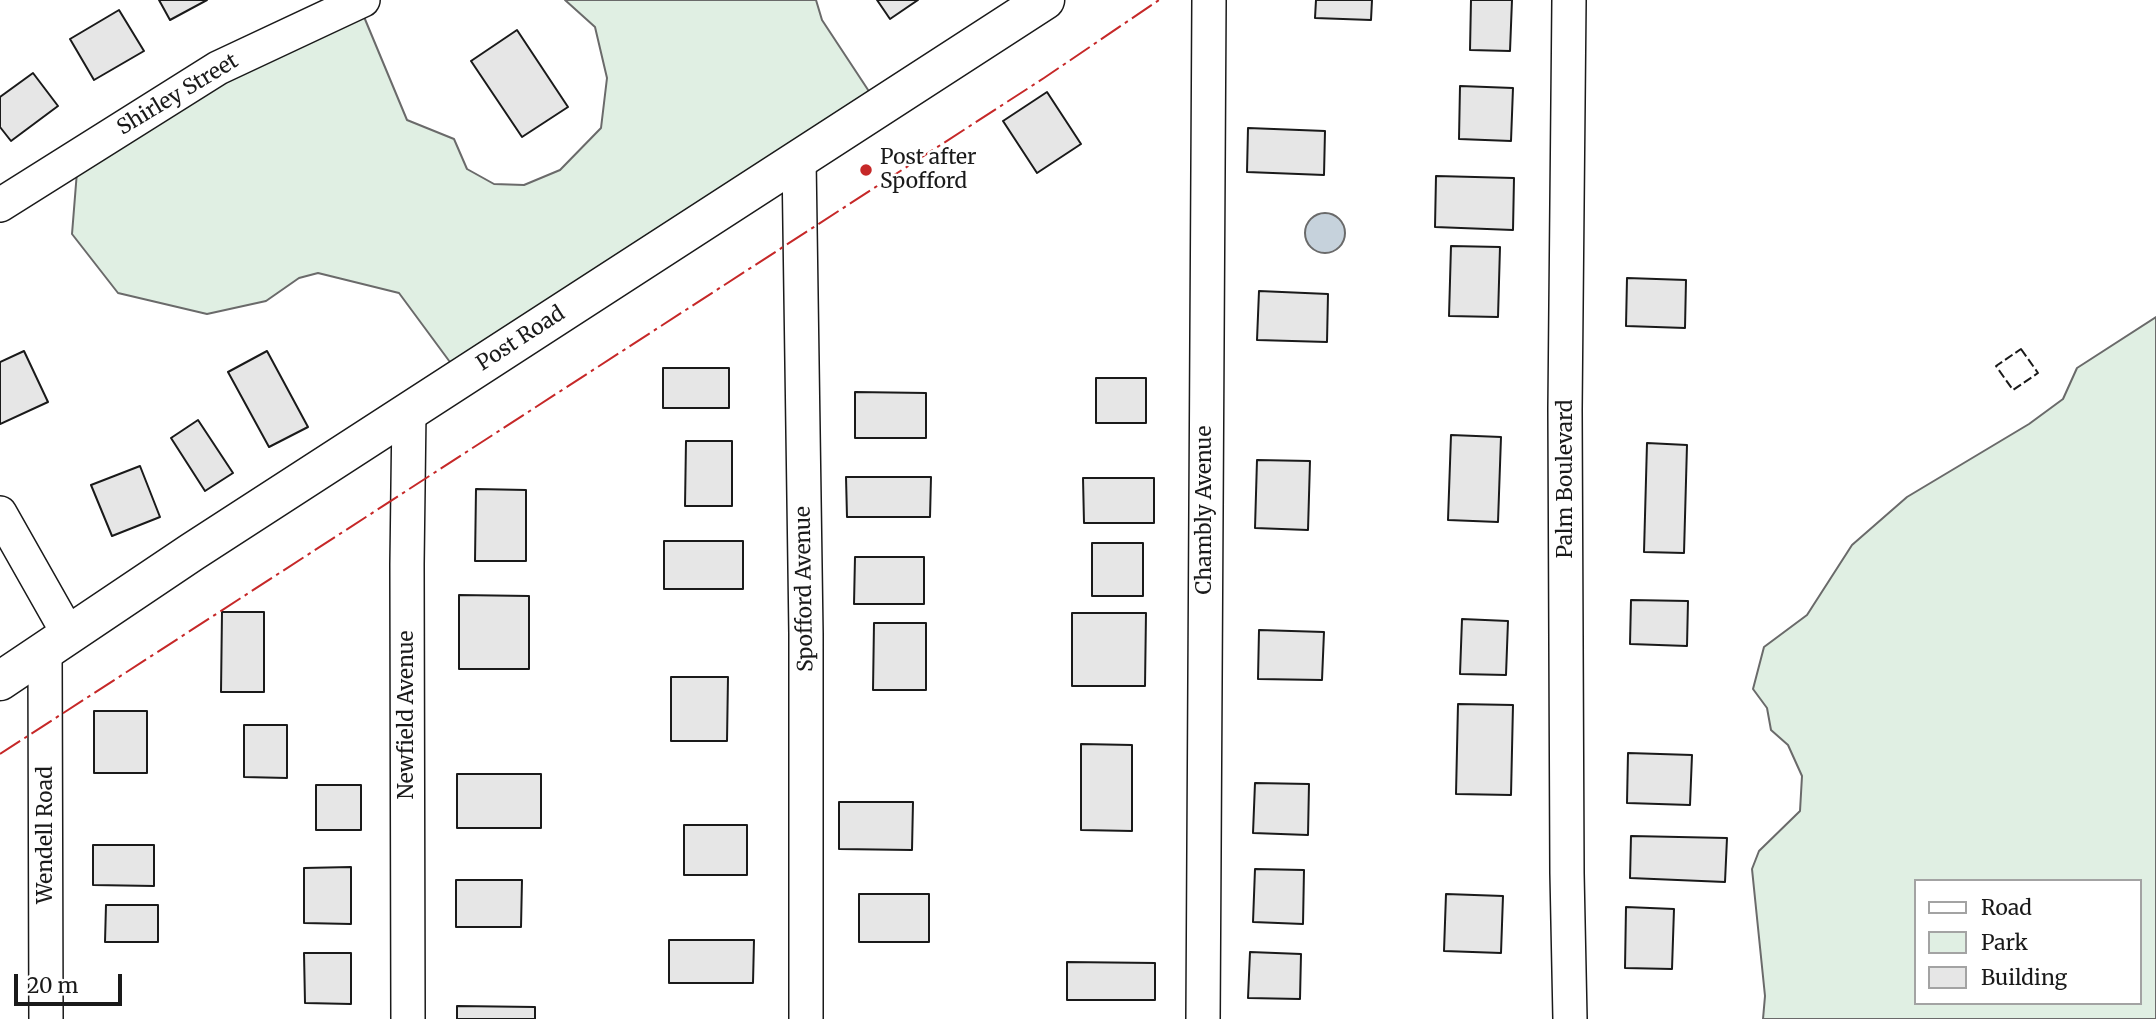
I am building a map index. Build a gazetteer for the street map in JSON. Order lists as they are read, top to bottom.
{
  "streets": {
    "main road": ["Post Road"],
    "street": [
      "Shirley Street",
      "Palm Boulevard",
      "Chambly Avenue",
      "Spofford Avenue",
      "Newfield Avenue",
      "Wendell Road"
    ]
  },
  "crossings": [
    ["Post Road", "Spofford Avenue"],
    ["Post Road", "Newfield Avenue"],
    ["Post Road", "Wendell Road"]
  ],
  "places": ["Post after Spofford"],
  "legend": ["Road", "Park", "Building"],
  "scale_bar": "20 m"
}
